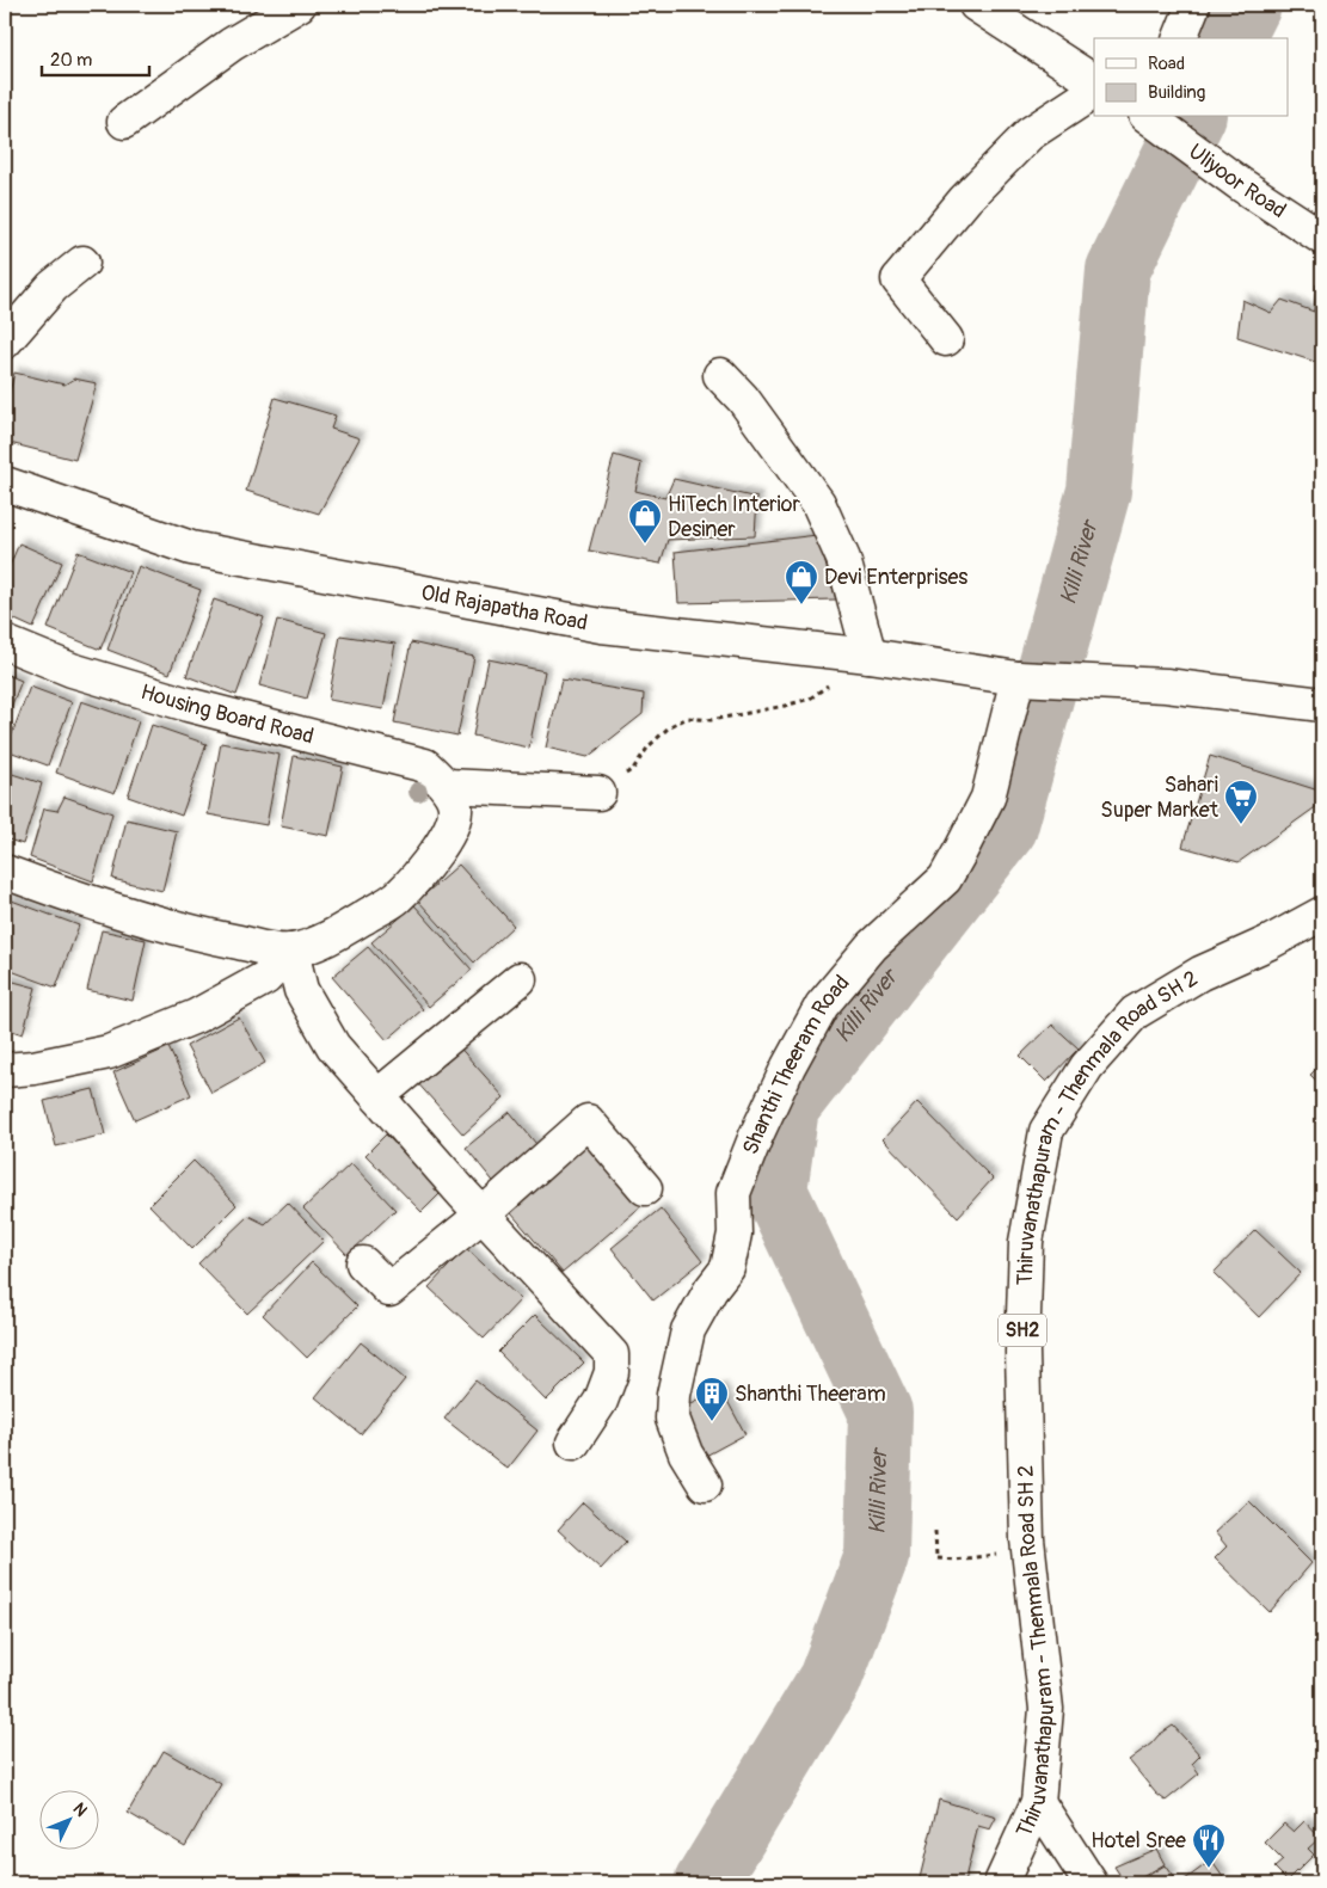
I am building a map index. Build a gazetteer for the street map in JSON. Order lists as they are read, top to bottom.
{
  "streets": {
    "street": [
      "Uliyoor Road",
      "Old Rajapatha Road",
      "Housing Board Road",
      "Shanthi Theeram Road",
      "Thiruvanathapuram - Thenmala Road SH 2",
      "SH2"
    ]
  },
  "crossings": [
    ["Old Rajapatha Road", "Shanthi Theeram Road"]
  ],
  "water": ["Killi River"],
  "places": {
    "shop": ["HiTech Interior Desiner", "Devi Enterprises"],
    "supermarket": ["Sahari Super Market"],
    "building": ["Shanthi Theeram"],
    "restaurant": ["Hotel Sree"]
  },
  "legend": ["Road", "Building"],
  "scale_bar": "20 m",
  "north": "top right"
}
